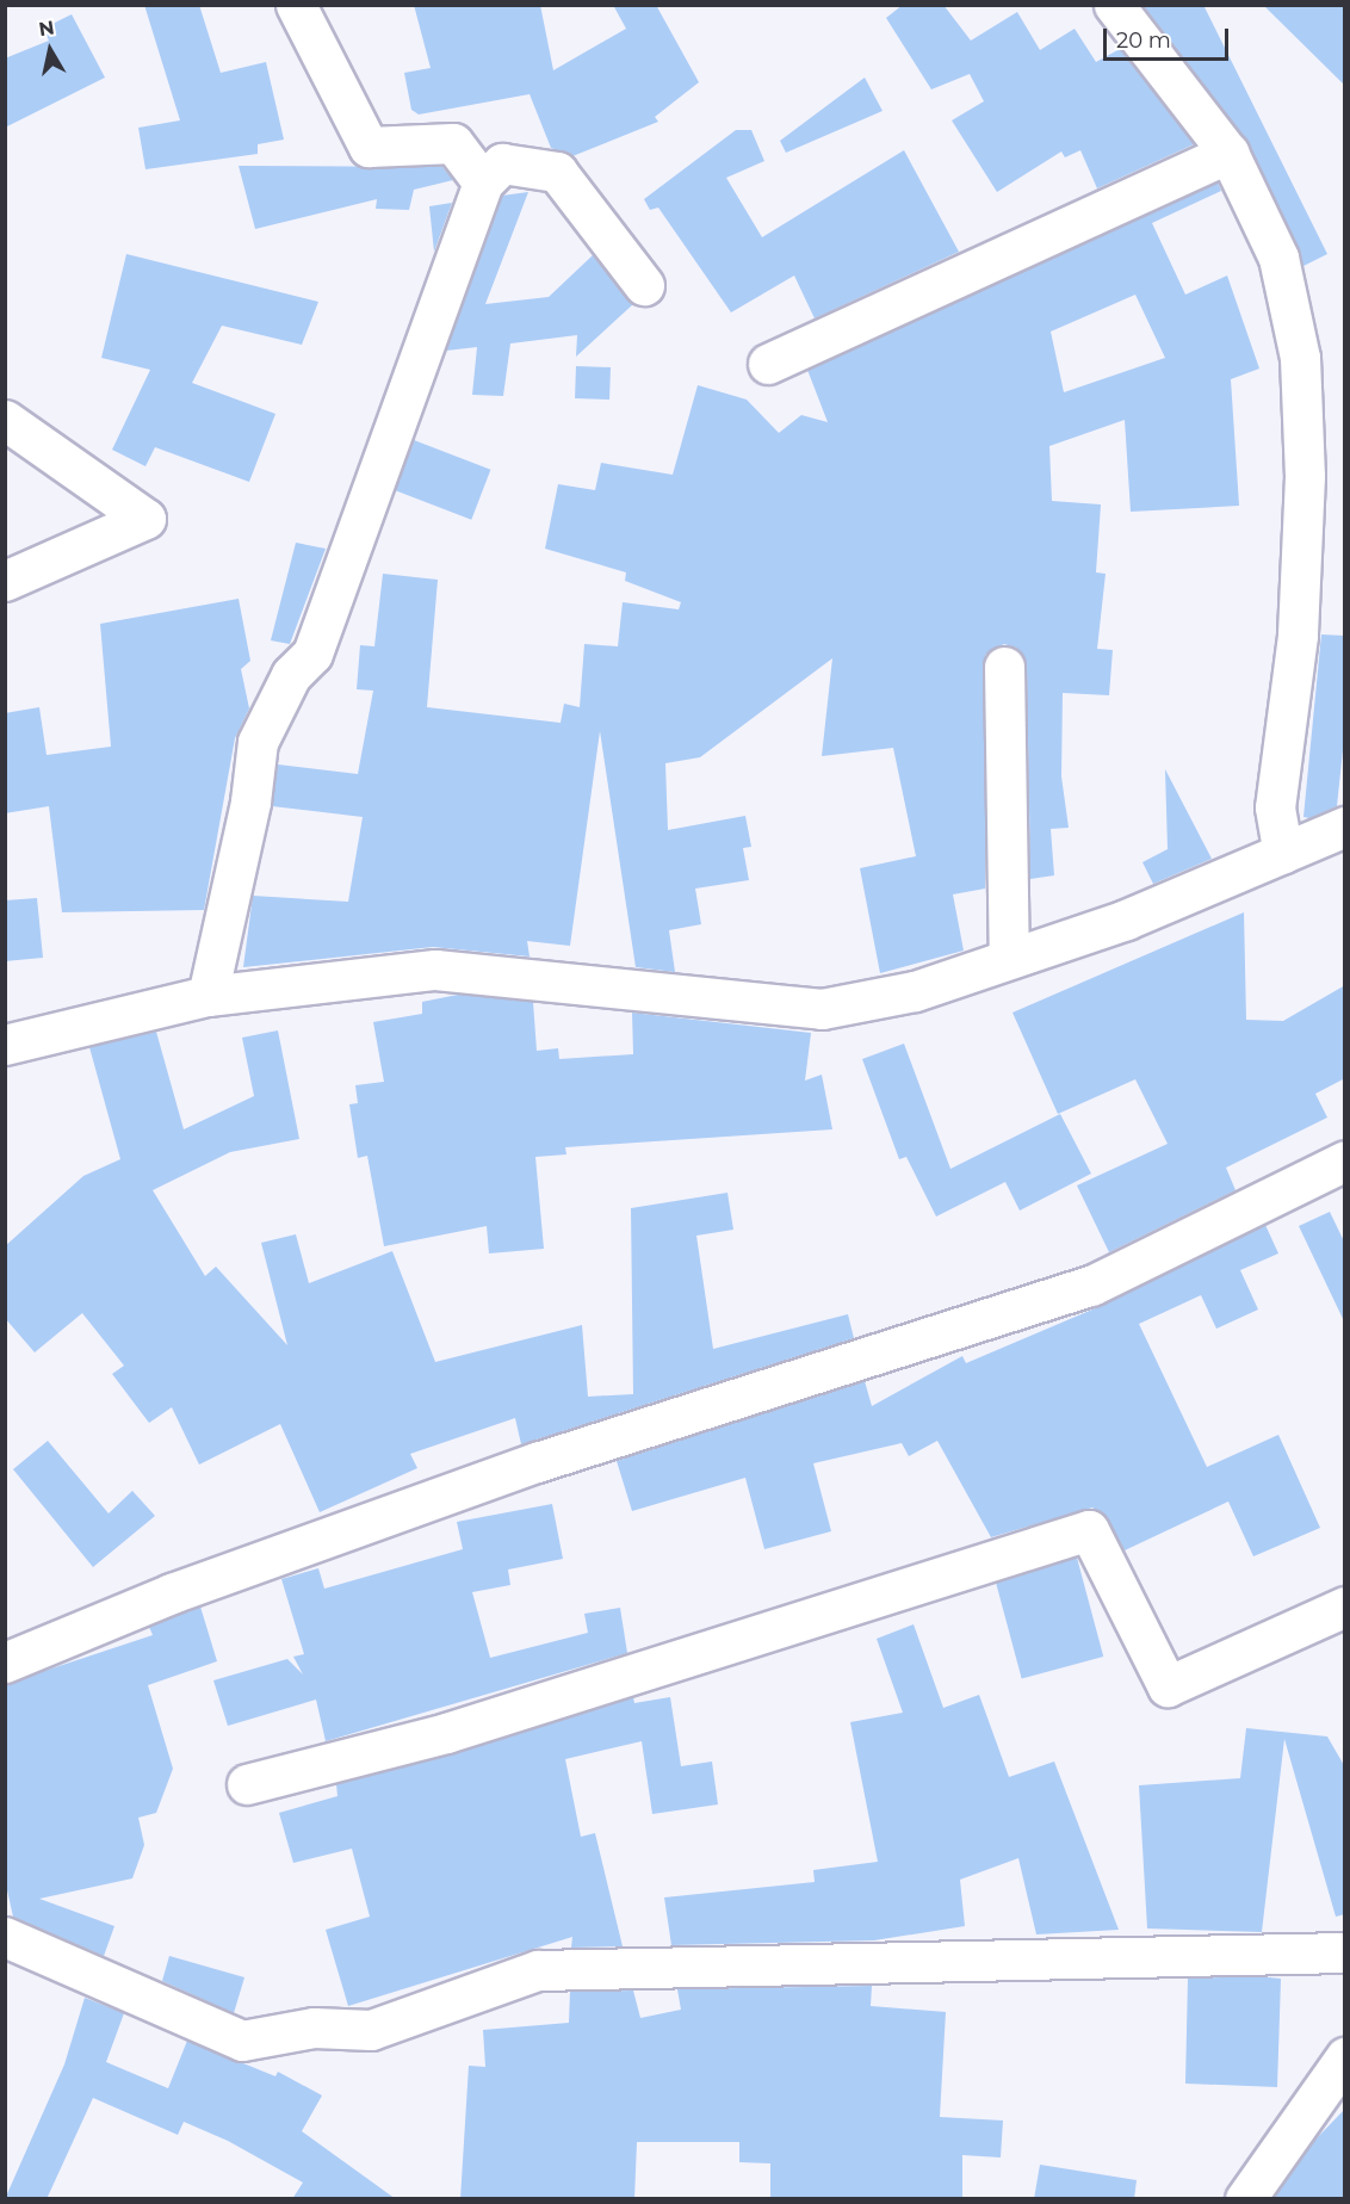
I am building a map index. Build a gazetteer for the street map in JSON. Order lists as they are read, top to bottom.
{
  "scale_bar": "20 m",
  "north": "top"
}
